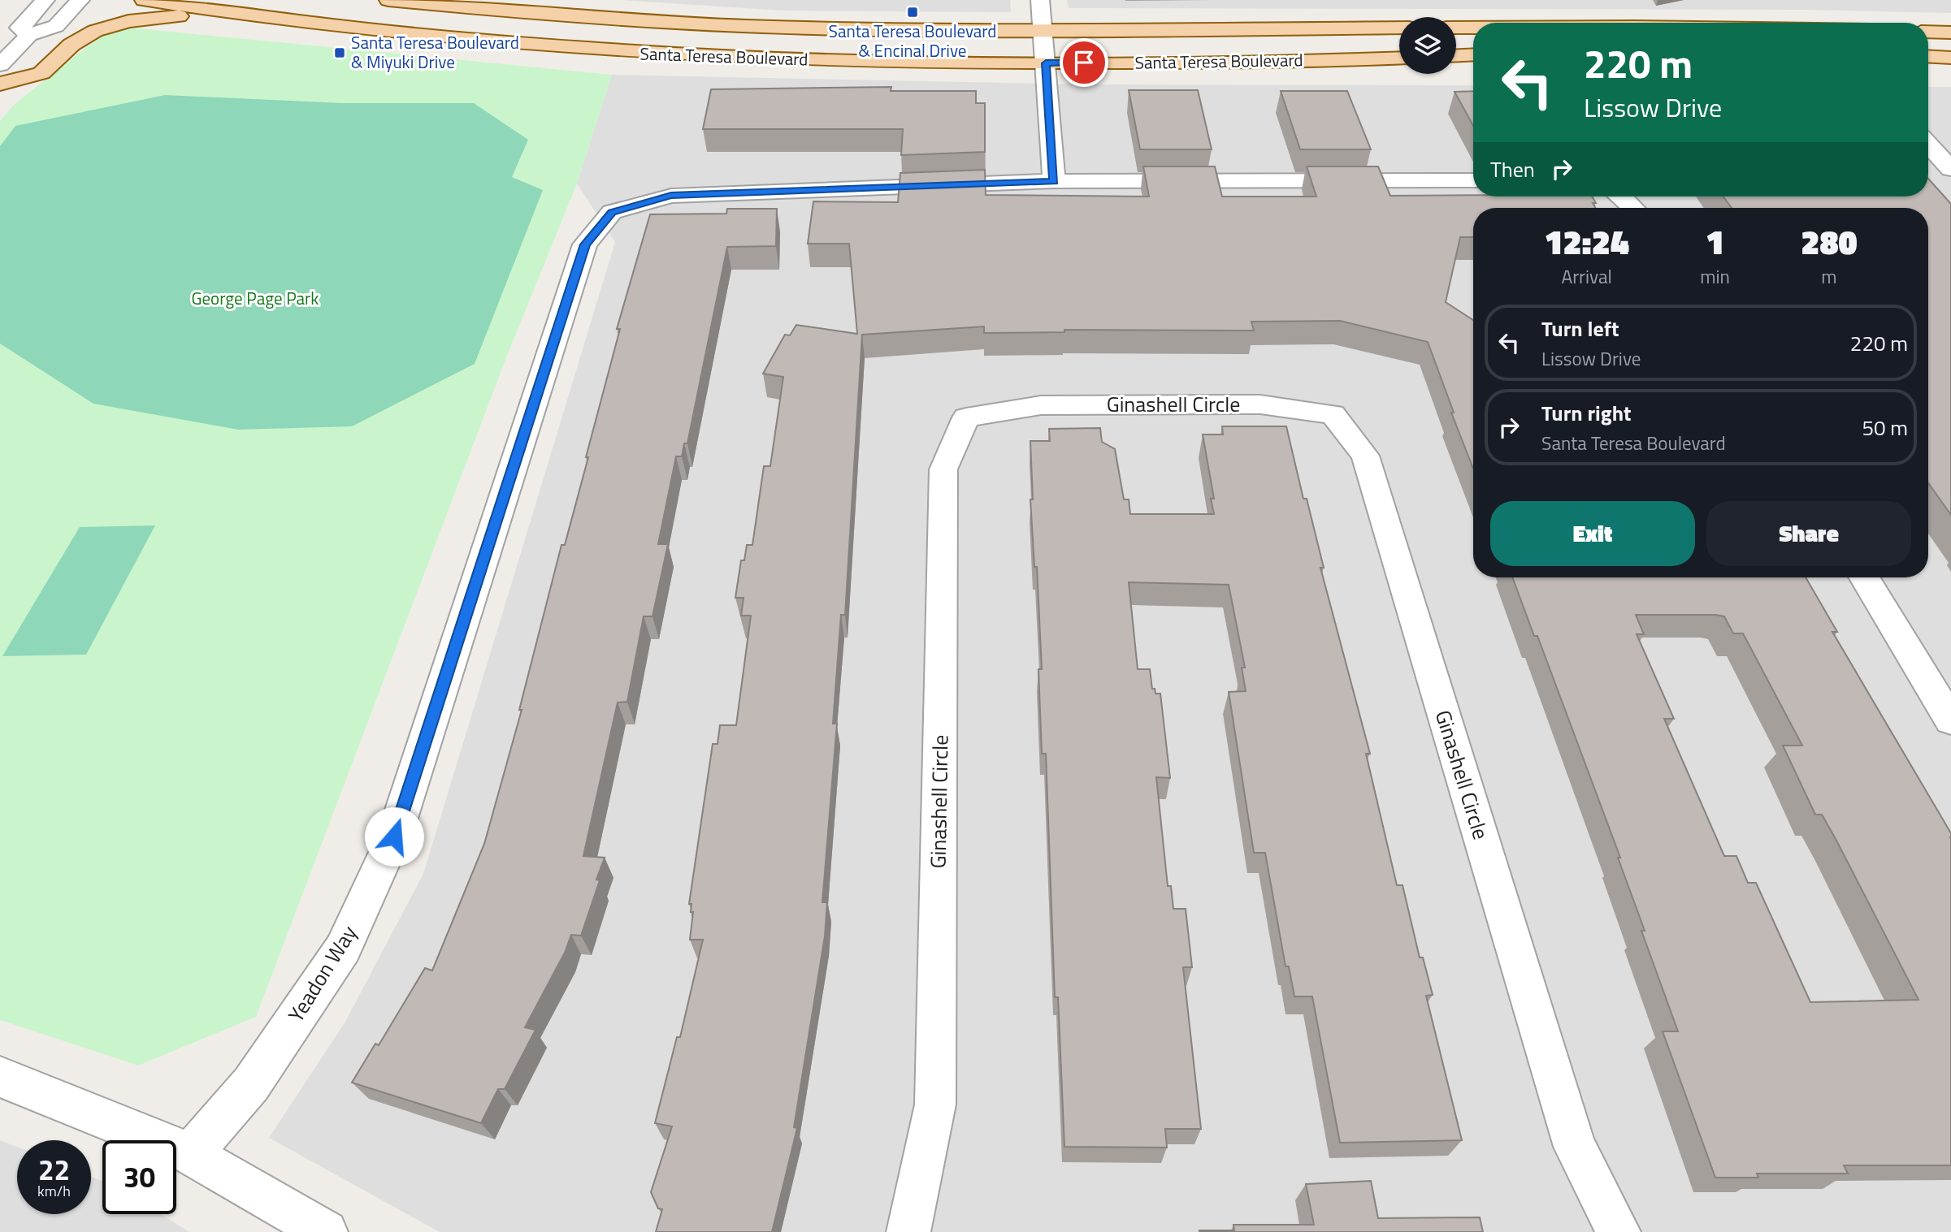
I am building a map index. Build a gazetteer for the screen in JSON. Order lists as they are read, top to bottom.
{
  "streets": {
    "main road": ["Santa Teresa Boulevard"],
    "street": ["Ginashell Circle", "Yeadon Way"]
  },
  "parks": ["George Page Park"],
  "places": {
    "transit": ["Santa Teresa Boulevard & Encinal Drive", "Santa Teresa Boulevard & Miyuki Drive"]
  },
  "page": {
    "turn": ["220 m", "Lissow Drive"],
    "then": "Then",
    "eta": [
      "12:24",
      "Arrival",
      "1",
      "min",
      "280",
      "m"
    ],
    "list": [
      {
        "name": "Turn left",
        "note": "Lissow Drive",
        "value": "220 m"
      },
      {
        "name": "Turn right",
        "note": "Santa Teresa Boulevard",
        "value": "50 m"
      }
    ],
    "buttons": ["Exit", "Share"],
    "speed": "22 km/h",
    "limit": "30"
  }
}
